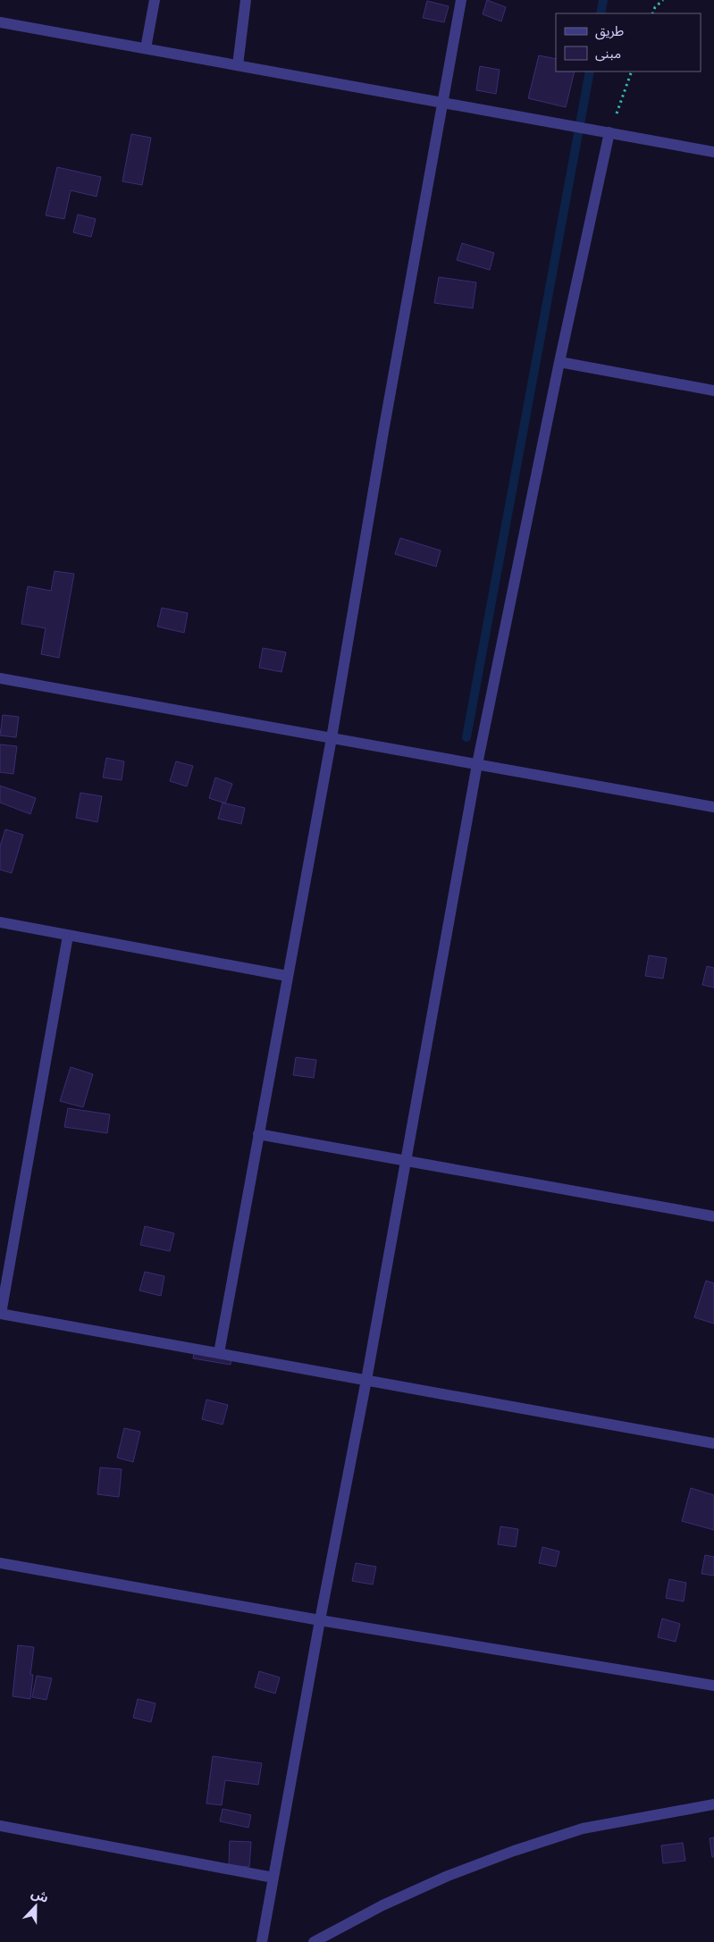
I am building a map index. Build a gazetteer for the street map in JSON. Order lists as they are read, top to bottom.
{
  "legend": ["طريق", "مبنى"],
  "north": "top"
}
